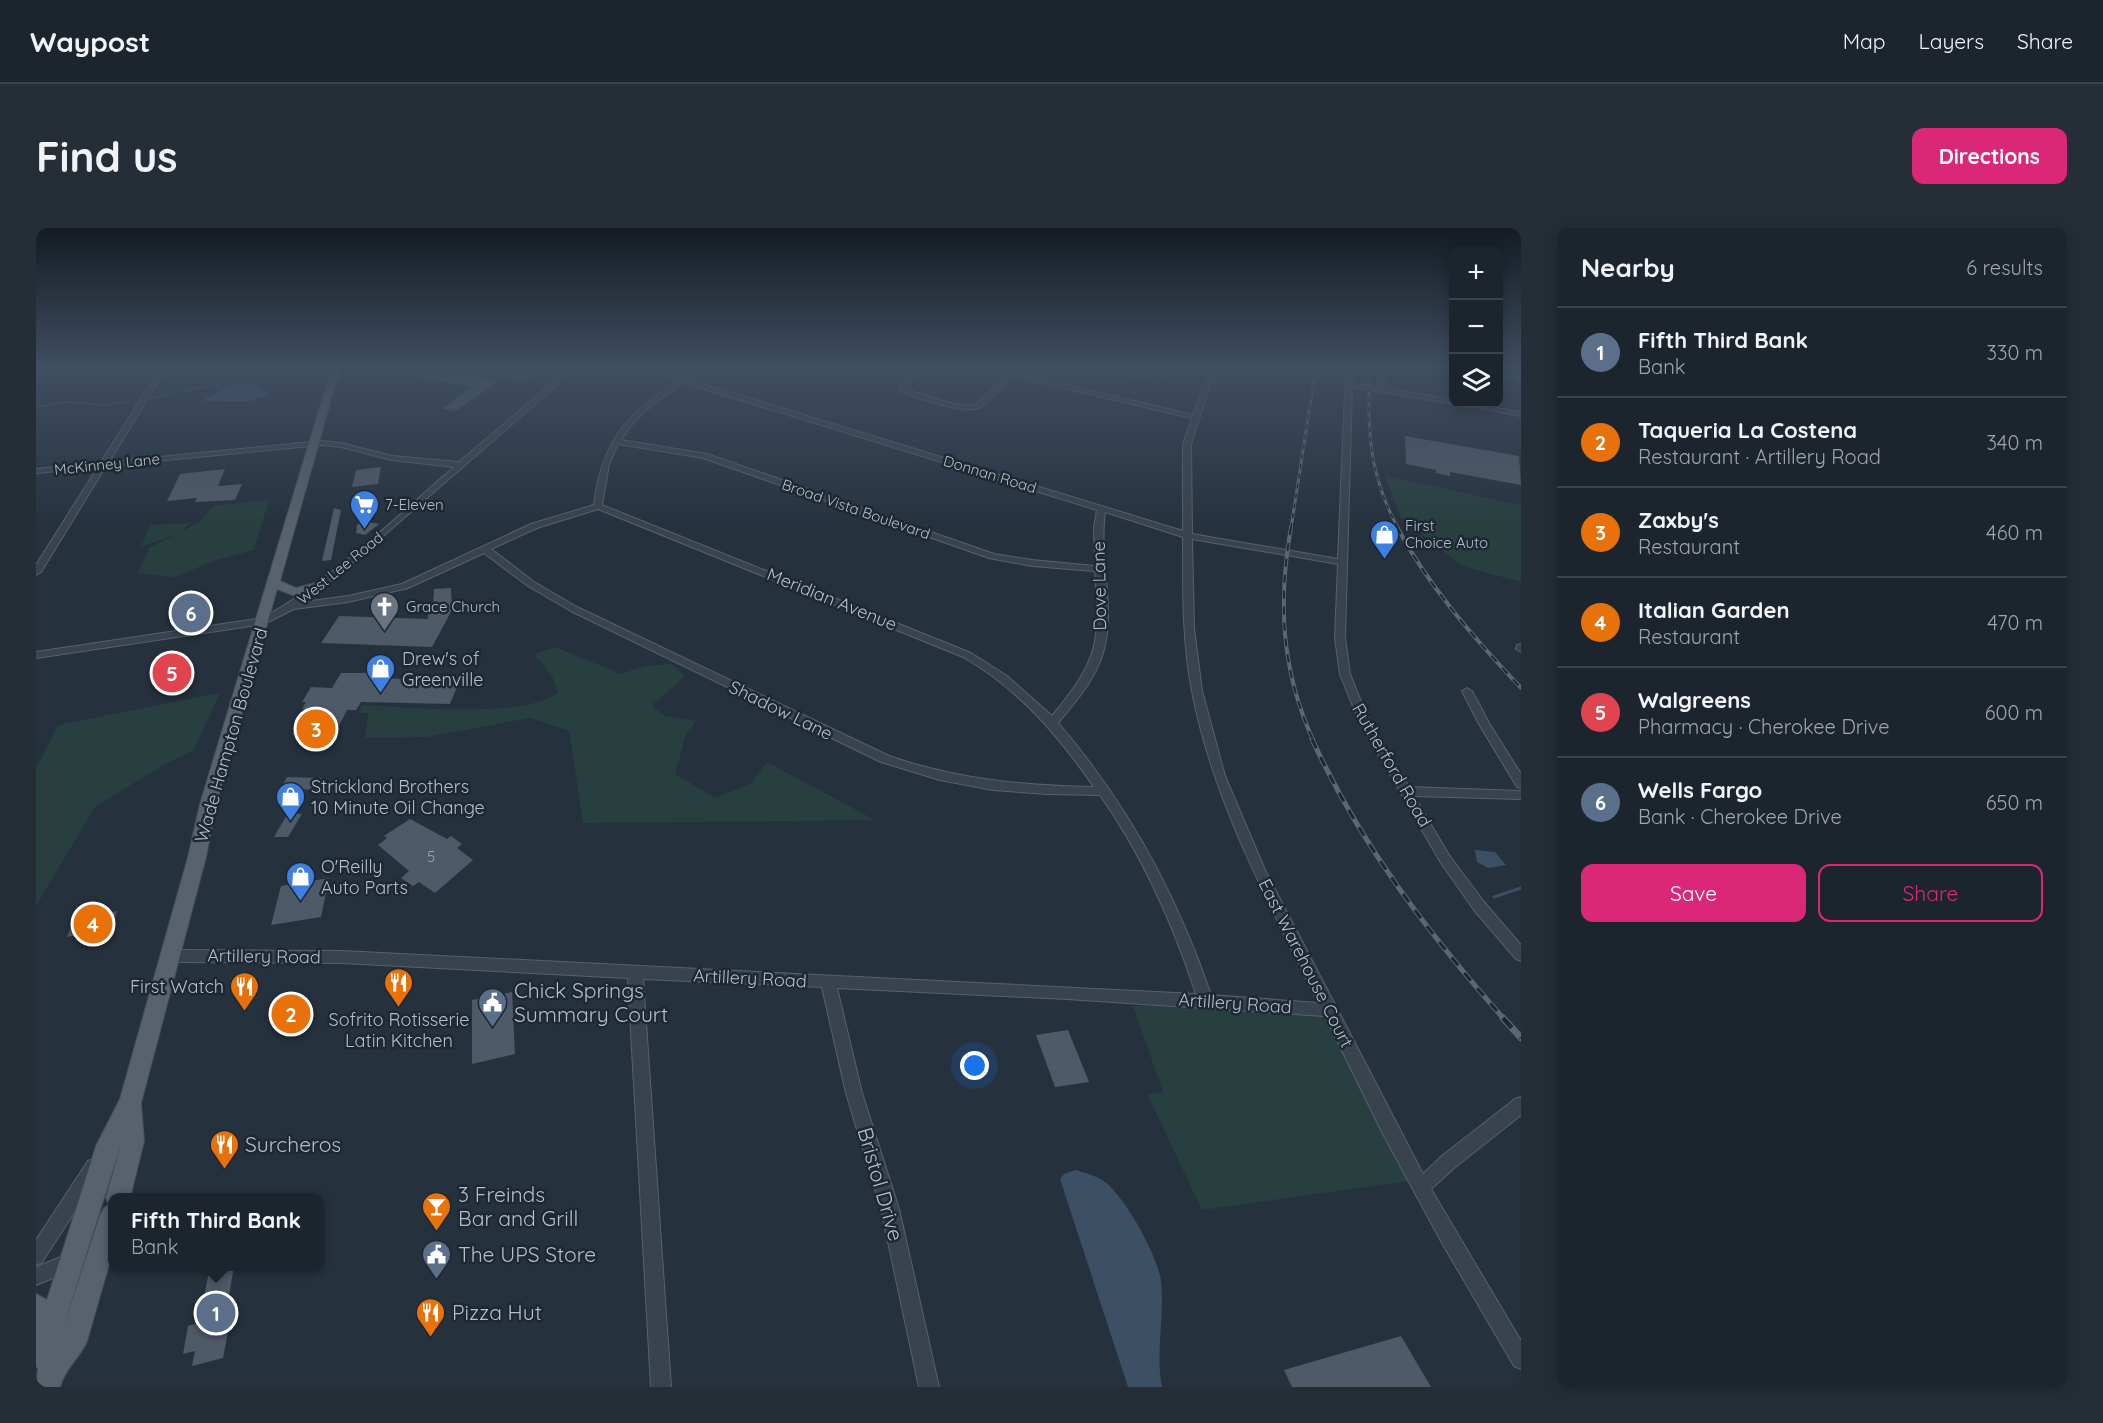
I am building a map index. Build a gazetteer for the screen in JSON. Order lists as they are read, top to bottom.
{
  "streets": {
    "main road": ["Wade Hampton Boulevard"],
    "street": [
      "McKinney Lane",
      "Donnan Road",
      "Broad Vista Boulevard",
      "West Lee Road",
      "Dove Lane",
      "Meridian Avenue",
      "Shadow Lane",
      "Rutherford Road",
      "Artillery Road",
      "East Warehouse Court",
      "Bristol Drive"
    ]
  },
  "crossings": [
    ["McKinney Lane", "West Lee Road"],
    ["McKinney Lane", "Wade Hampton Boulevard"],
    ["Donnan Road", "Dove Lane"],
    ["Donnan Road", "Rutherford Road"],
    ["Donnan Road", "East Warehouse Court"],
    ["Broad Vista Boulevard", "Dove Lane"],
    ["West Lee Road", "Wade Hampton Boulevard"],
    ["Dove Lane", "Meridian Avenue"],
    ["Meridian Avenue", "Shadow Lane"],
    ["Meridian Avenue", "Artillery Road"],
    ["Wade Hampton Boulevard", "Artillery Road"],
    ["Artillery Road", "East Warehouse Court"],
    ["Artillery Road", "Bristol Drive"]
  ],
  "places": {
    "supermarket": ["7-Eleven"],
    "shop": [
      "First Choice Auto",
      "Drew's of Greenville",
      "Strickland Brothers 10 Minute Oil Change",
      "O'Reilly Auto Parts"
    ],
    "church": ["Grace Church"],
    "restaurant": [
      "Sofrito Rotisserie Latin Kitchen",
      "First Watch",
      "Surcheros",
      "Pizza Hut"
    ],
    "public building": ["Chick Springs Summary Court", "The UPS Store"],
    "bar": ["3 Freinds Bar and Grill"]
  },
  "house_numbers": ["5"],
  "page": {
    "header": "Waypost",
    "nav": ["Map", "Layers", "Share"],
    "buttons": [
      "Directions",
      ["Save", "Share"]
    ],
    "title": "Find us",
    "heading": ["Nearby", "6 results"],
    "map_buttons": ["+", "−"],
    "list": [
      {
        "mark": "1",
        "name": "Fifth Third Bank",
        "note": "Bank",
        "value": "330 m"
      },
      {
        "mark": "2",
        "name": "Taqueria La Costena",
        "note": "Restaurant · Artillery Road",
        "value": "340 m"
      },
      {
        "mark": "3",
        "name": "Zaxby's",
        "note": "Restaurant",
        "value": "460 m"
      },
      {
        "mark": "4",
        "name": "Italian Garden",
        "note": "Restaurant",
        "value": "470 m"
      },
      {
        "mark": "5",
        "name": "Walgreens",
        "note": "Pharmacy · Cherokee Drive",
        "value": "600 m"
      },
      {
        "mark": "6",
        "name": "Wells Fargo",
        "note": "Bank · Cherokee Drive",
        "value": "650 m"
      }
    ],
    "pins": [
      "6",
      "5",
      "3",
      "4",
      "2",
      "1"
    ],
    "popup": ["Fifth Third Bank", "Bank"]
  }
}
